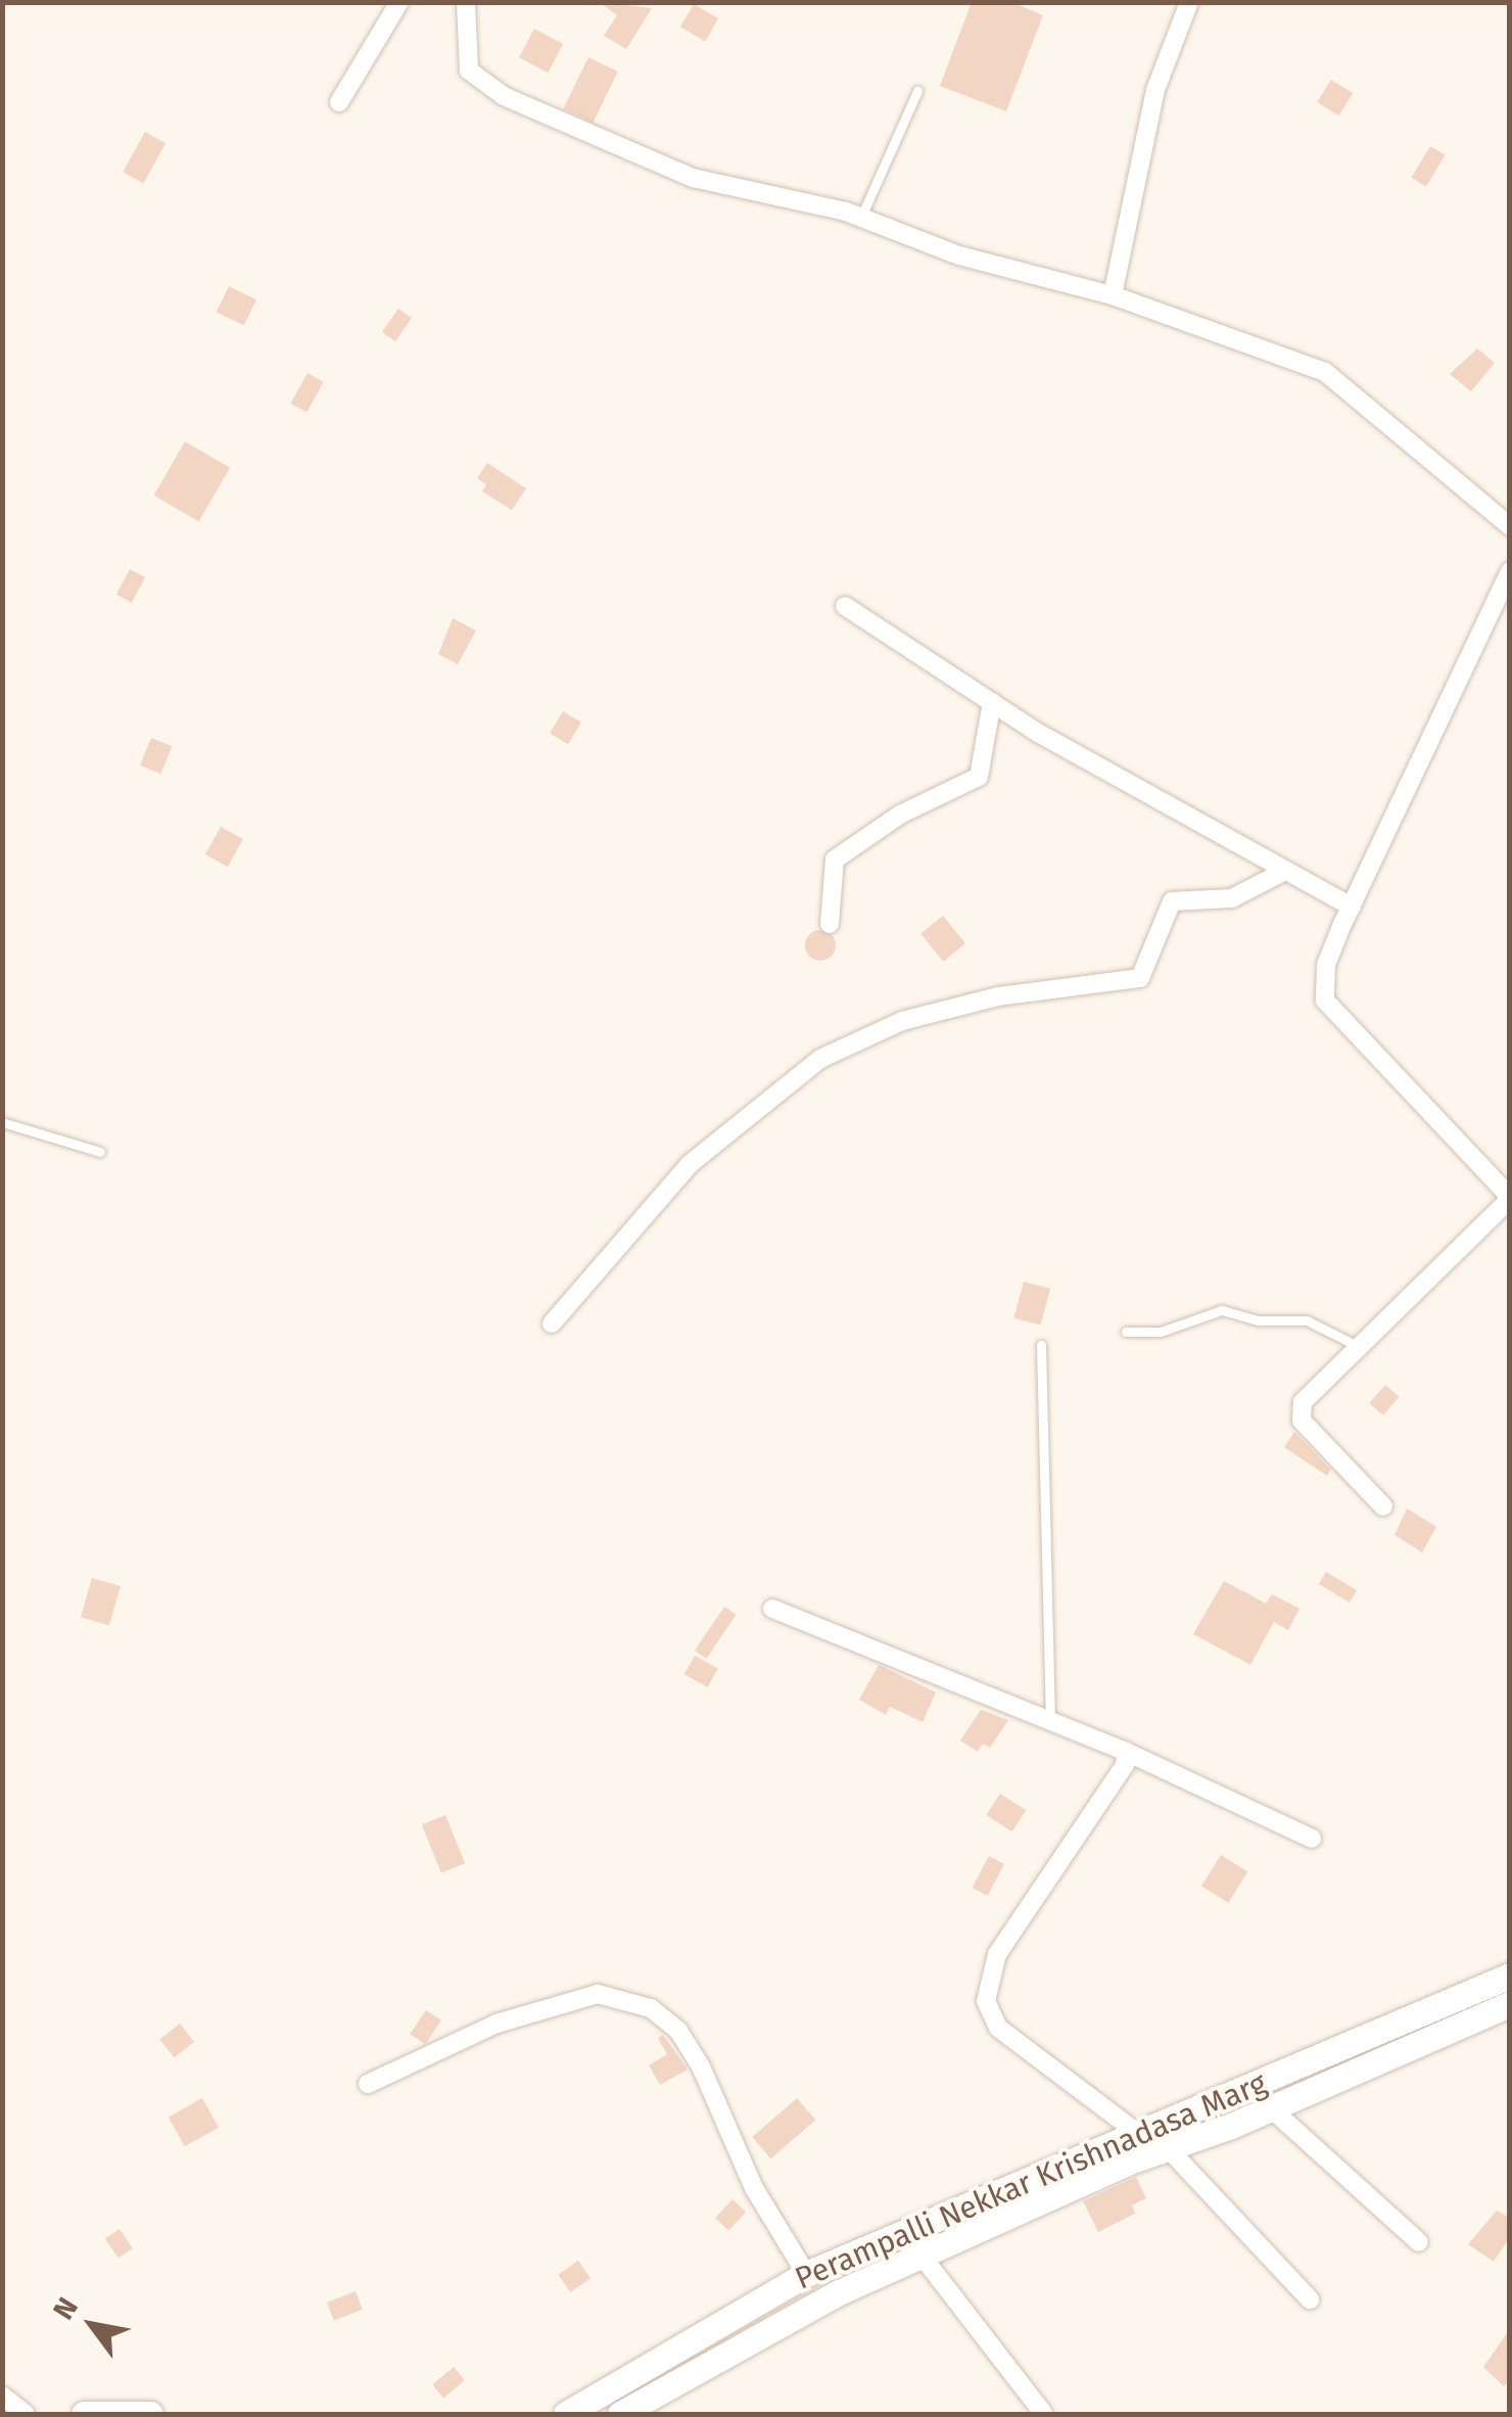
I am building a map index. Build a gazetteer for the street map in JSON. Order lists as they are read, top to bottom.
{
  "streets": {
    "main road": ["Perampalli Nekkar Krishnadasa Marg"]
  },
  "north": "top left"
}
